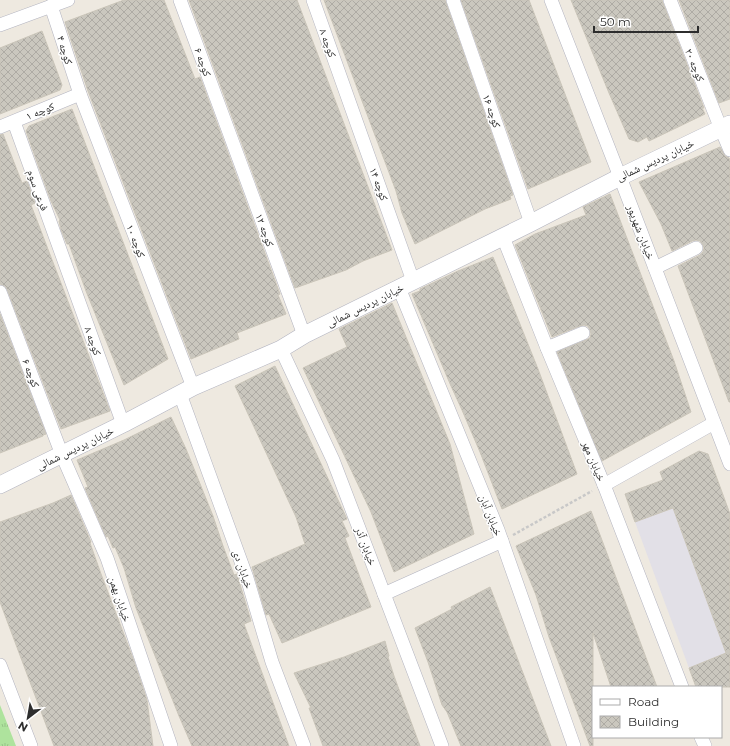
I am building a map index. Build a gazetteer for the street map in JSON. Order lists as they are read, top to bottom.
{
  "streets": {
    "street": [
      "کوچه ۸",
      "کوچه ۴",
      "کوچه ۶",
      "کوچه ۲۰",
      "کوچه ۱",
      "کوچه ۱۶",
      "خیابان پردیس شمالی",
      "کوچه ۱۴",
      "فرعی سوم",
      "کوچه ۱۲",
      "خیابان شهریور",
      "کوچه ۱۰",
      "خیابان مهر",
      "خیابان آبان",
      "خیابان آذر",
      "خیابان دی",
      "خیابان بهمن"
    ]
  },
  "crossings": [
    ["کوچه ۸", "خیابان پردیس شمالی"],
    ["کوچه ۸", "کوچه ۱۴"],
    ["کوچه ۸", "فرعی سوم"],
    ["کوچه ۴", "کوچه ۱"],
    ["کوچه ۴", "کوچه ۱۰"],
    ["کوچه ۶", "خیابان پردیس شمالی"],
    ["کوچه ۶", "کوچه ۱۲"],
    ["کوچه ۶", "خیابان بهمن"],
    ["کوچه ۲۰", "خیابان پردیس شمالی"],
    ["کوچه ۱", "فرعی سوم"],
    ["کوچه ۱", "کوچه ۱۰"],
    ["کوچه ۱۶", "خیابان پردیس شمالی"],
    ["خیابان پردیس شمالی", "کوچه ۱۴"],
    ["خیابان پردیس شمالی", "کوچه ۱۲"],
    ["خیابان پردیس شمالی", "خیابان شهریور"],
    ["خیابان پردیس شمالی", "کوچه ۱۰"],
    ["خیابان پردیس شمالی", "خیابان مهر"],
    ["خیابان پردیس شمالی", "خیابان آبان"],
    ["خیابان پردیس شمالی", "خیابان آذر"],
    ["خیابان پردیس شمالی", "خیابان دی"],
    ["خیابان پردیس شمالی", "خیابان بهمن"],
    ["کوچه ۱۴", "خیابان آبان"],
    ["کوچه ۱۰", "خیابان دی"]
  ],
  "legend": ["Road", "Building"],
  "scale_bar": "50 m",
  "north": "bottom left"
}
